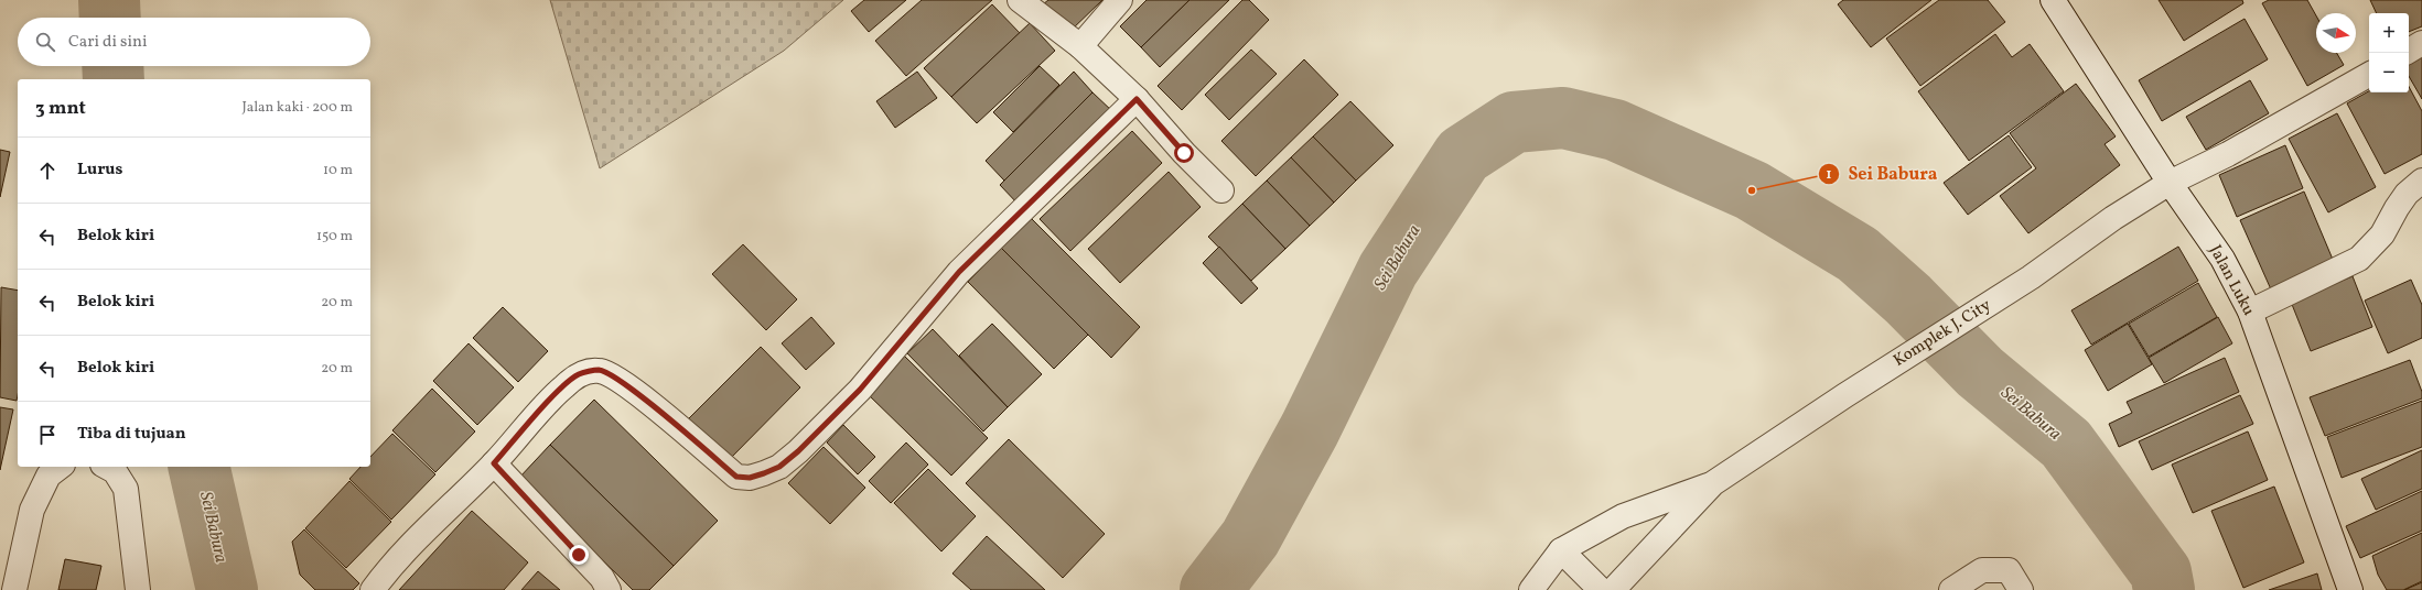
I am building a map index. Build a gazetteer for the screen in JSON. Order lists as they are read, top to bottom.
{
  "streets": {
    "street": ["Jalan Luku", "Komplek J. City"]
  },
  "crossings": [
    ["Jalan Luku", "Komplek J. City"]
  ],
  "water": ["Sei Babura"],
  "places": ["Sei Babura"],
  "north": "right",
  "page": {
    "map_buttons": ["+", "−"],
    "search": "Cari di sini",
    "heading": ["3 mnt", "Jalan kaki · 200 m"],
    "list": [
      ["Lurus", "10 m"],
      ["Belok kiri", "150 m"],
      ["Belok kiri", "20 m"],
      ["Belok kiri", "20 m"],
      "Tiba di tujuan"
    ]
  }
}
